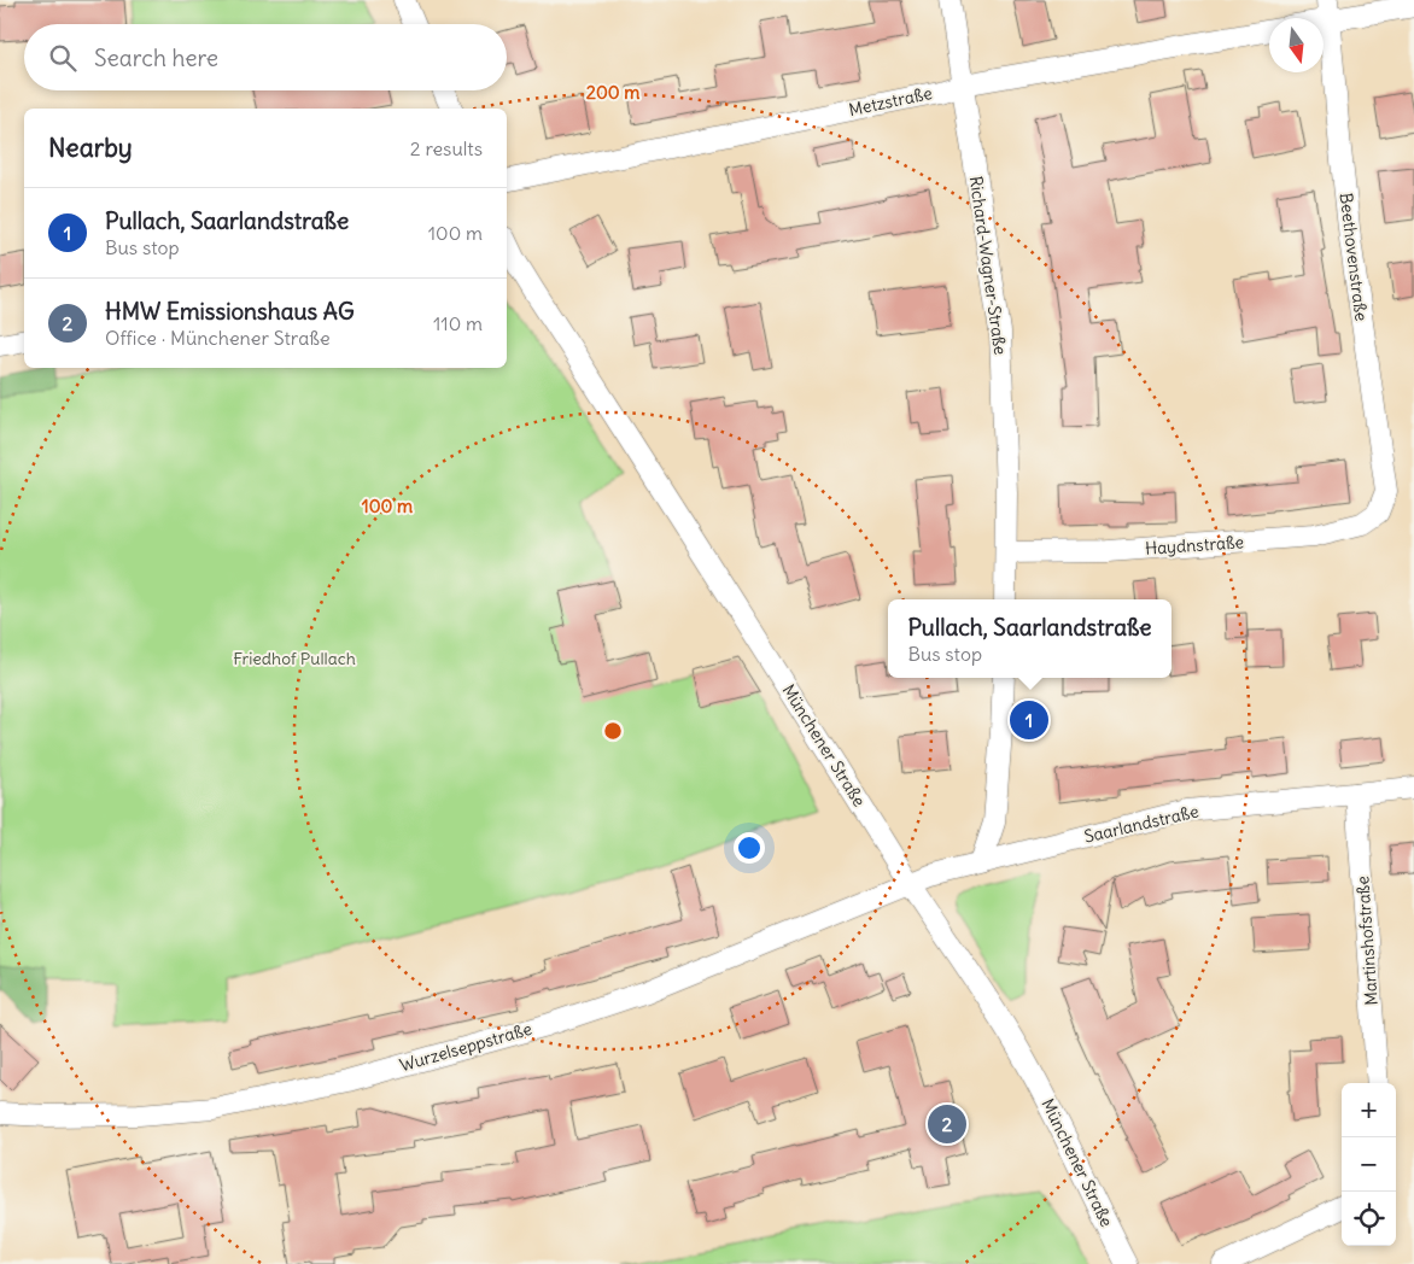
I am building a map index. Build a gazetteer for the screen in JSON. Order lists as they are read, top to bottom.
{
  "streets": {
    "street": [
      "Metzstraße",
      "Beethovenstraße",
      "Richard-Wagner-Straße",
      "Haydnstraße",
      "Münchener Straße",
      "Saarlandstraße",
      "Martinshofstraße",
      "Wurzelseppstraße"
    ]
  },
  "crossings": [
    ["Metzstraße", "Richard-Wagner-Straße"],
    ["Beethovenstraße", "Haydnstraße"],
    ["Richard-Wagner-Straße", "Haydnstraße"],
    ["Münchener Straße", "Saarlandstraße"],
    ["Münchener Straße", "Wurzelseppstraße"],
    ["Saarlandstraße", "Martinshofstraße"],
    ["Saarlandstraße", "Wurzelseppstraße"]
  ],
  "parks": ["Friedhof Pullach"],
  "north": "bottom",
  "page": {
    "search": "Search here",
    "heading": ["Nearby", "2 results"],
    "list": [
      {
        "mark": "1",
        "name": "Pullach, Saarlandstraße",
        "note": "Bus stop",
        "value": "100 m"
      },
      {
        "mark": "2",
        "name": "HMW Emissionshaus AG",
        "note": "Office · Münchener Straße",
        "value": "110 m"
      }
    ],
    "popup": ["Pullach, Saarlandstraße", "Bus stop"],
    "pins": ["1", "2"],
    "map_buttons": ["+", "−"]
  },
  "rings": ["200 m", "100 m"]
}
